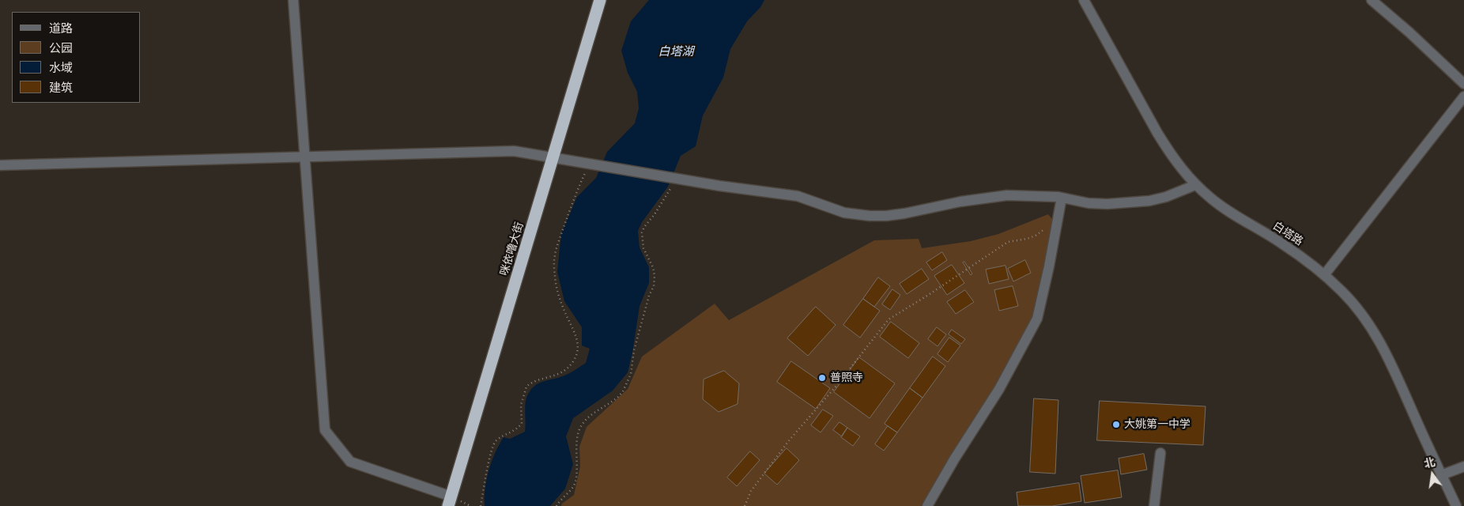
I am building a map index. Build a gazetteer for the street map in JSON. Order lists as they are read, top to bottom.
{
  "streets": {
    "highway": ["咪依噜大街"],
    "street": ["白塔路"]
  },
  "water": ["白塔湖"],
  "places": ["普照寺", "大姚第一中学"],
  "legend": [
    "道路",
    "公园",
    "水域",
    "建筑"
  ],
  "north": "top"
}
